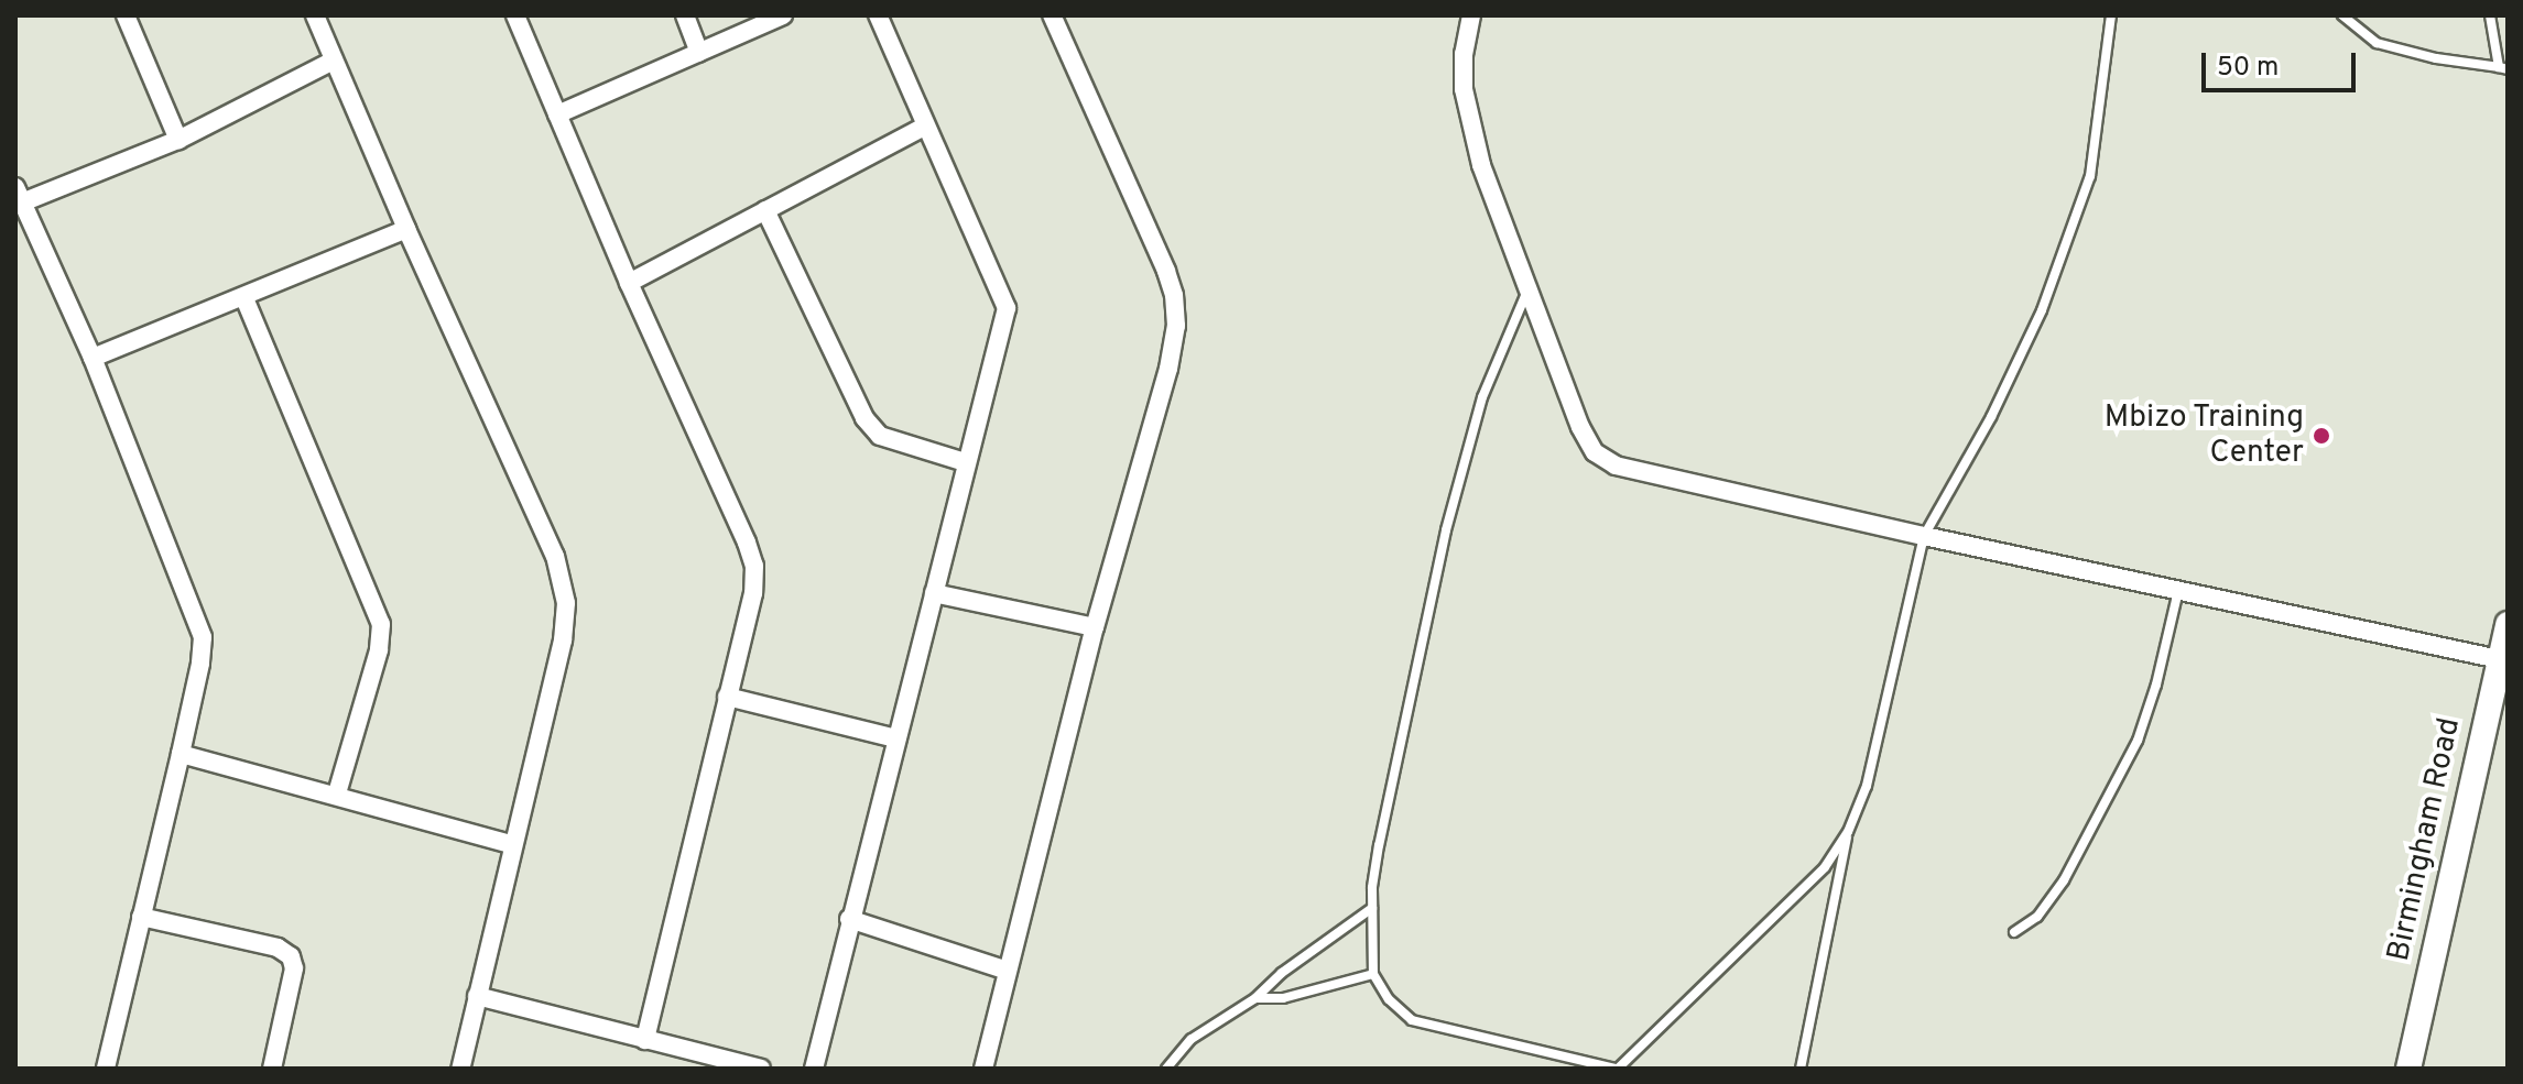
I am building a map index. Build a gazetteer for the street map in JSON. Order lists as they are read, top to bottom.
{
  "streets": {
    "street": ["Birmingham Road"]
  },
  "places": ["Mbizo Training Center"],
  "scale_bar": "50 m"
}
